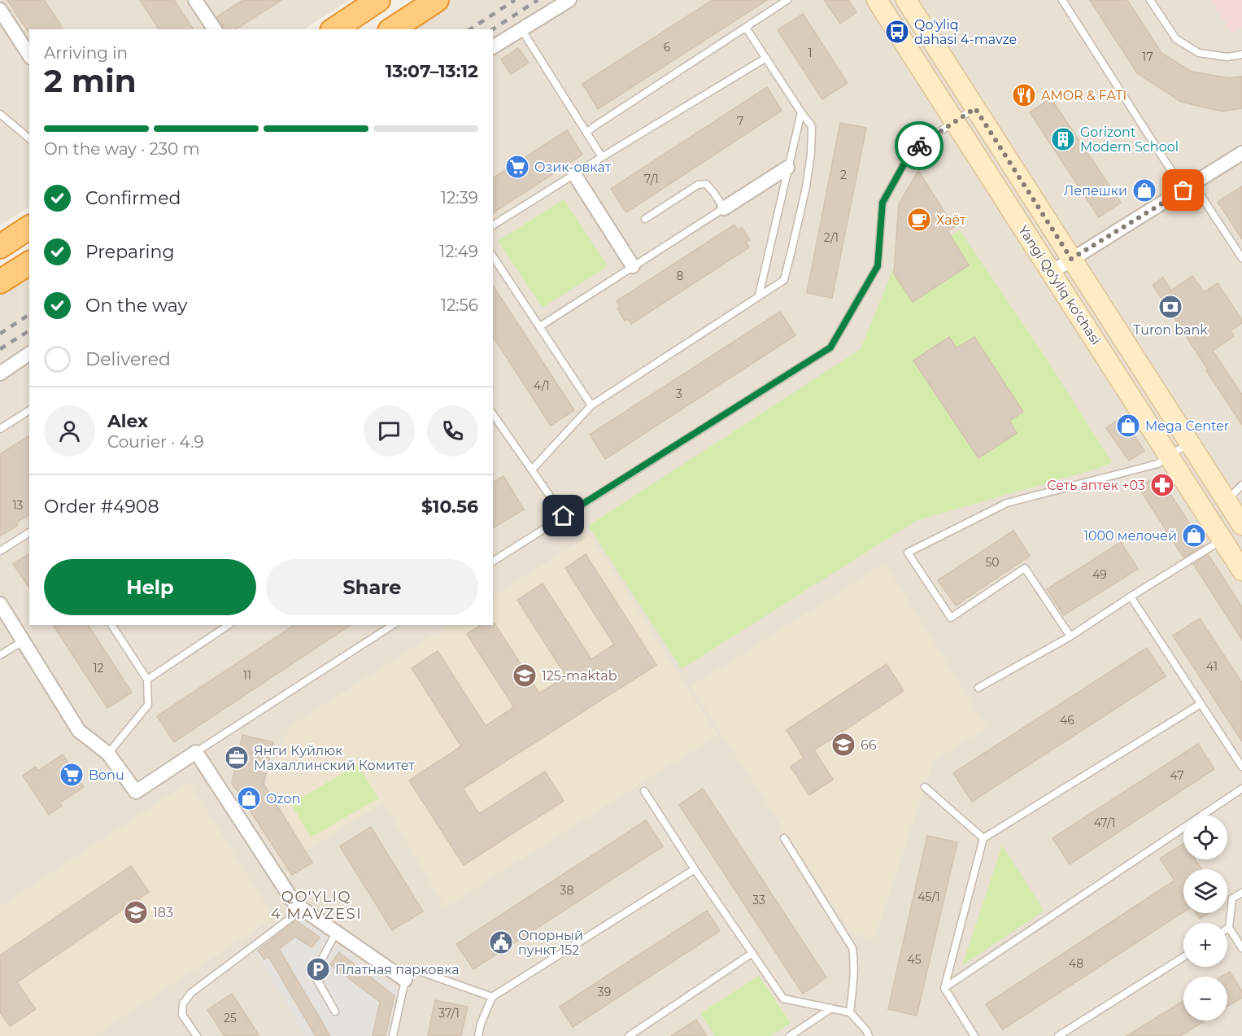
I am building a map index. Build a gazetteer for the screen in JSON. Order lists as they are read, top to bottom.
{
  "streets": {
    "main road": ["Yangi Qo'yliq ko'chasi"]
  },
  "districts": ["QO'YLIQ 4 MAVZESI"],
  "places": {
    "bus stop": ["Qo'yliq dahasi 4-mavze"],
    "restaurant": ["AMOR & FATI"],
    "building": ["Gorizont Modern School"],
    "supermarket": ["Озик-овкат", "Bonu"],
    "shop": [
      "Лепешки",
      "Mega Center",
      "1000 мелочей",
      "Ozon"
    ],
    "cafe": ["Хаёт"],
    "bank": ["Turon bank"],
    "pharmacy": ["Сеть аптек +03"],
    "school or university": ["125-maktab", "66", "183"],
    "office": ["Янги Куйлюк Махаллинский Комитет"],
    "public building": ["Опорный пункт 152"],
    "parking": ["Платная парковка"]
  },
  "house_numbers": [
    "6",
    "1",
    "17",
    "7",
    "2",
    "7/1",
    "2/1",
    "8",
    "4/1",
    "3",
    "13",
    "50",
    "49",
    "41",
    "12",
    "11",
    "46",
    "47",
    "47/1",
    "38",
    "45/1",
    "33",
    "45",
    "48",
    "39",
    "37/1",
    "25"
  ],
  "page": {
    "heading": ["2 min", "Arriving in", "13:07–13:12"],
    "panel": [
      "Alex",
      "Courier · 4.9",
      "Order #4908",
      "$10.56"
    ],
    "bar": "On the way · 230 m",
    "list": [
      ["Confirmed", "12:39"],
      ["Preparing", "12:49"],
      ["On the way", "12:56"],
      "Delivered"
    ],
    "buttons": ["Help", "Share"],
    "map_buttons": ["+", "−"]
  }
}
